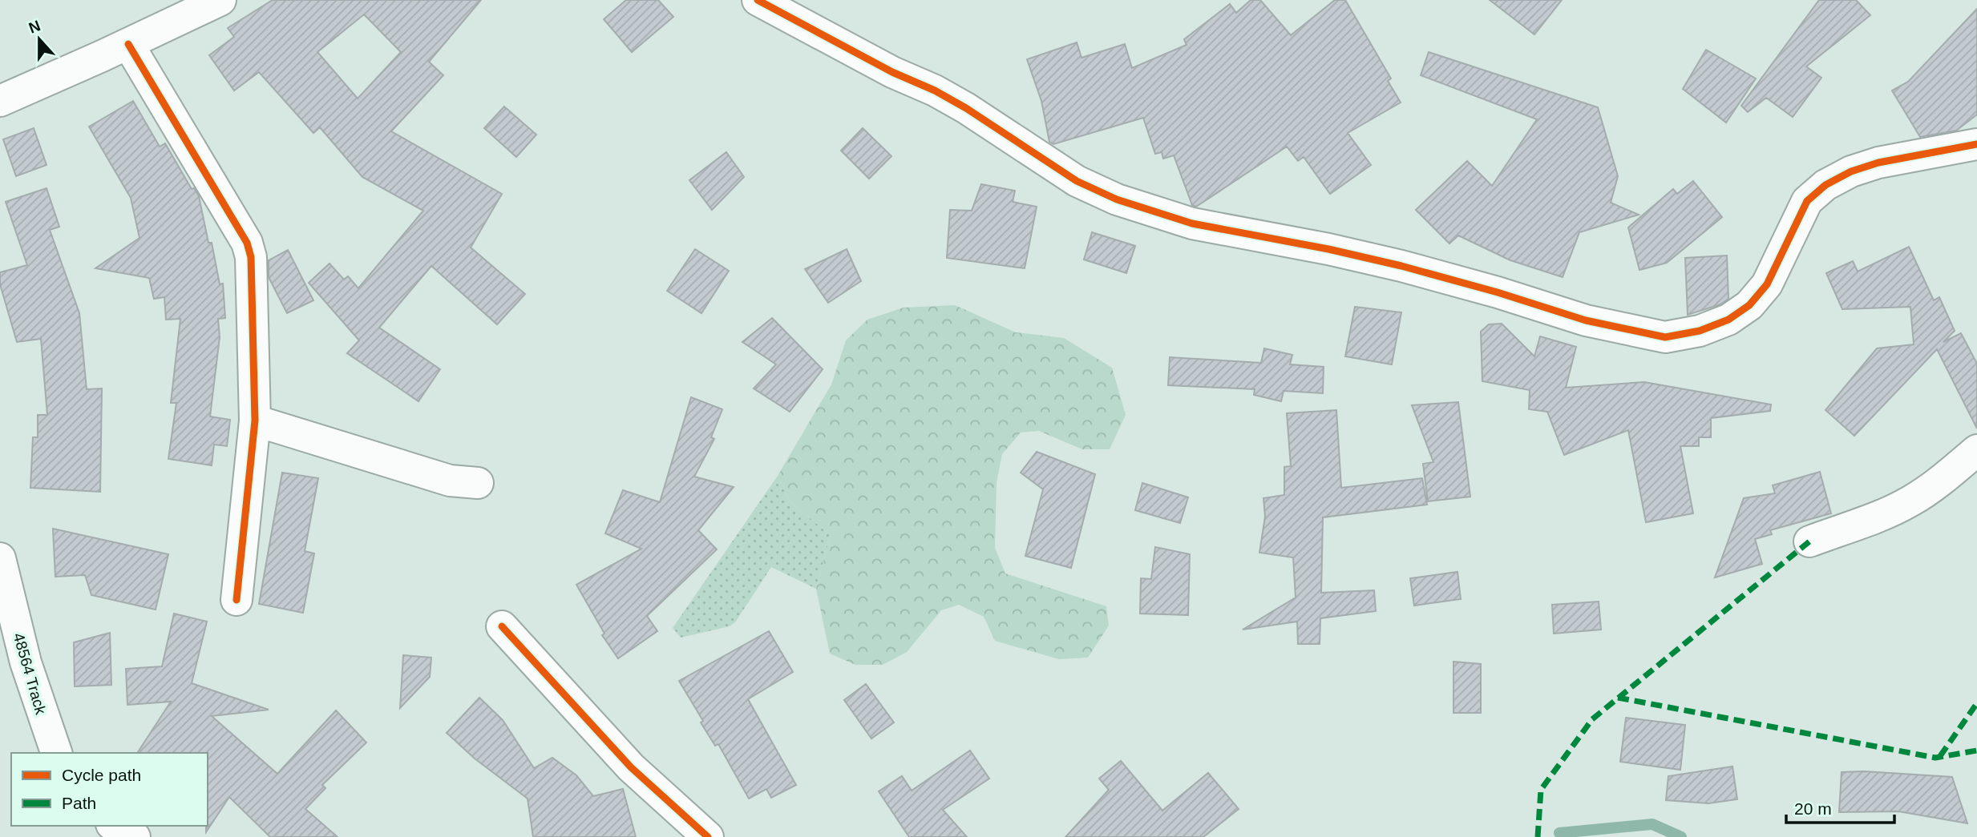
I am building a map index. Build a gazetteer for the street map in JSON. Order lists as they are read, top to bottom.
{
  "streets": {
    "street": ["48564 Track"]
  },
  "legend": ["Cycle path", "Path"],
  "scale_bar": "20 m",
  "north": "top"
}
